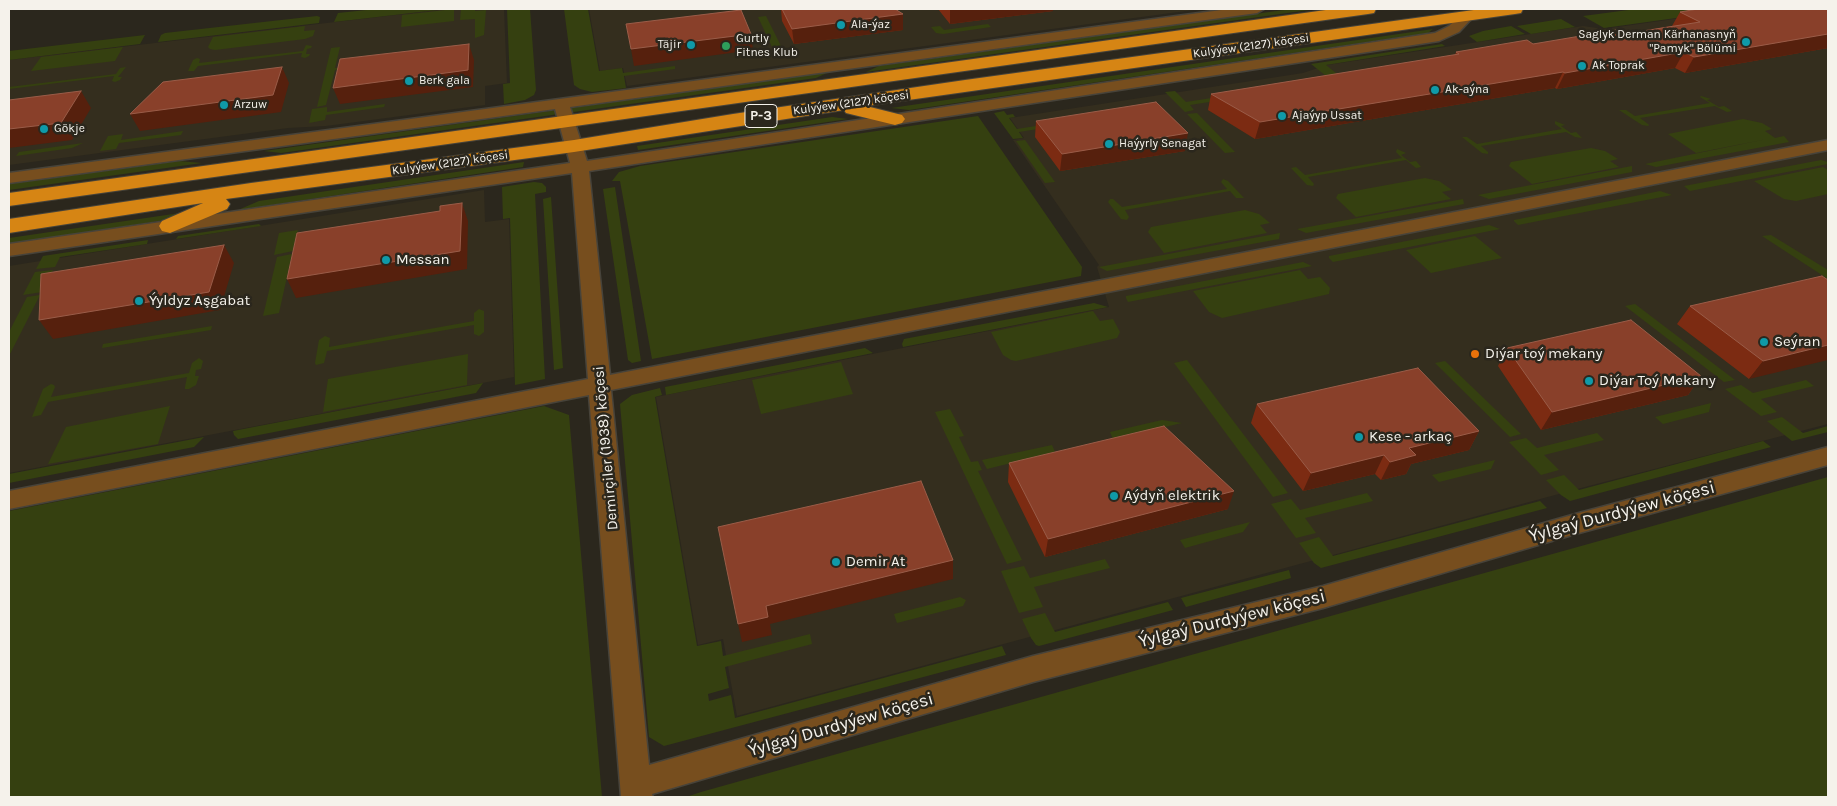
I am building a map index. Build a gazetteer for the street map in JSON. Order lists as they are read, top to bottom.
{
  "streets": {
    "highway": ["Kulyýew (2127) köçesi", "P-3"],
    "street": ["Demirçiler (1938) köçesi", "Ýylgaý Durdyýew köçesi"]
  },
  "crossings": [
    ["Kulyýew (2127) köçesi", "Demirçiler (1938) köçesi"],
    ["Demirçiler (1938) köçesi", "Ýylgaý Durdyýew köçesi"]
  ],
  "places": [
    "Ala-ýaz",
    "Saglyk Derman Kärhanasnyň \"Pamyk\" Bölümi",
    "Täjir",
    "Gurtly Fitnes Klub",
    "Ak Toprak",
    "Berk gala",
    "Ak-aýna",
    "Arzuw",
    "Ajaýyp Ussat",
    "Gökje",
    "Haýyrly Senagat",
    "Messan",
    "Ýyldyz Aşgabat",
    "Seýran",
    "Diýar toý mekany",
    "Diýar Toý Mekany",
    "Kese - arkaç",
    "Aýdyň elektrik",
    "Demir At"
  ]
}
